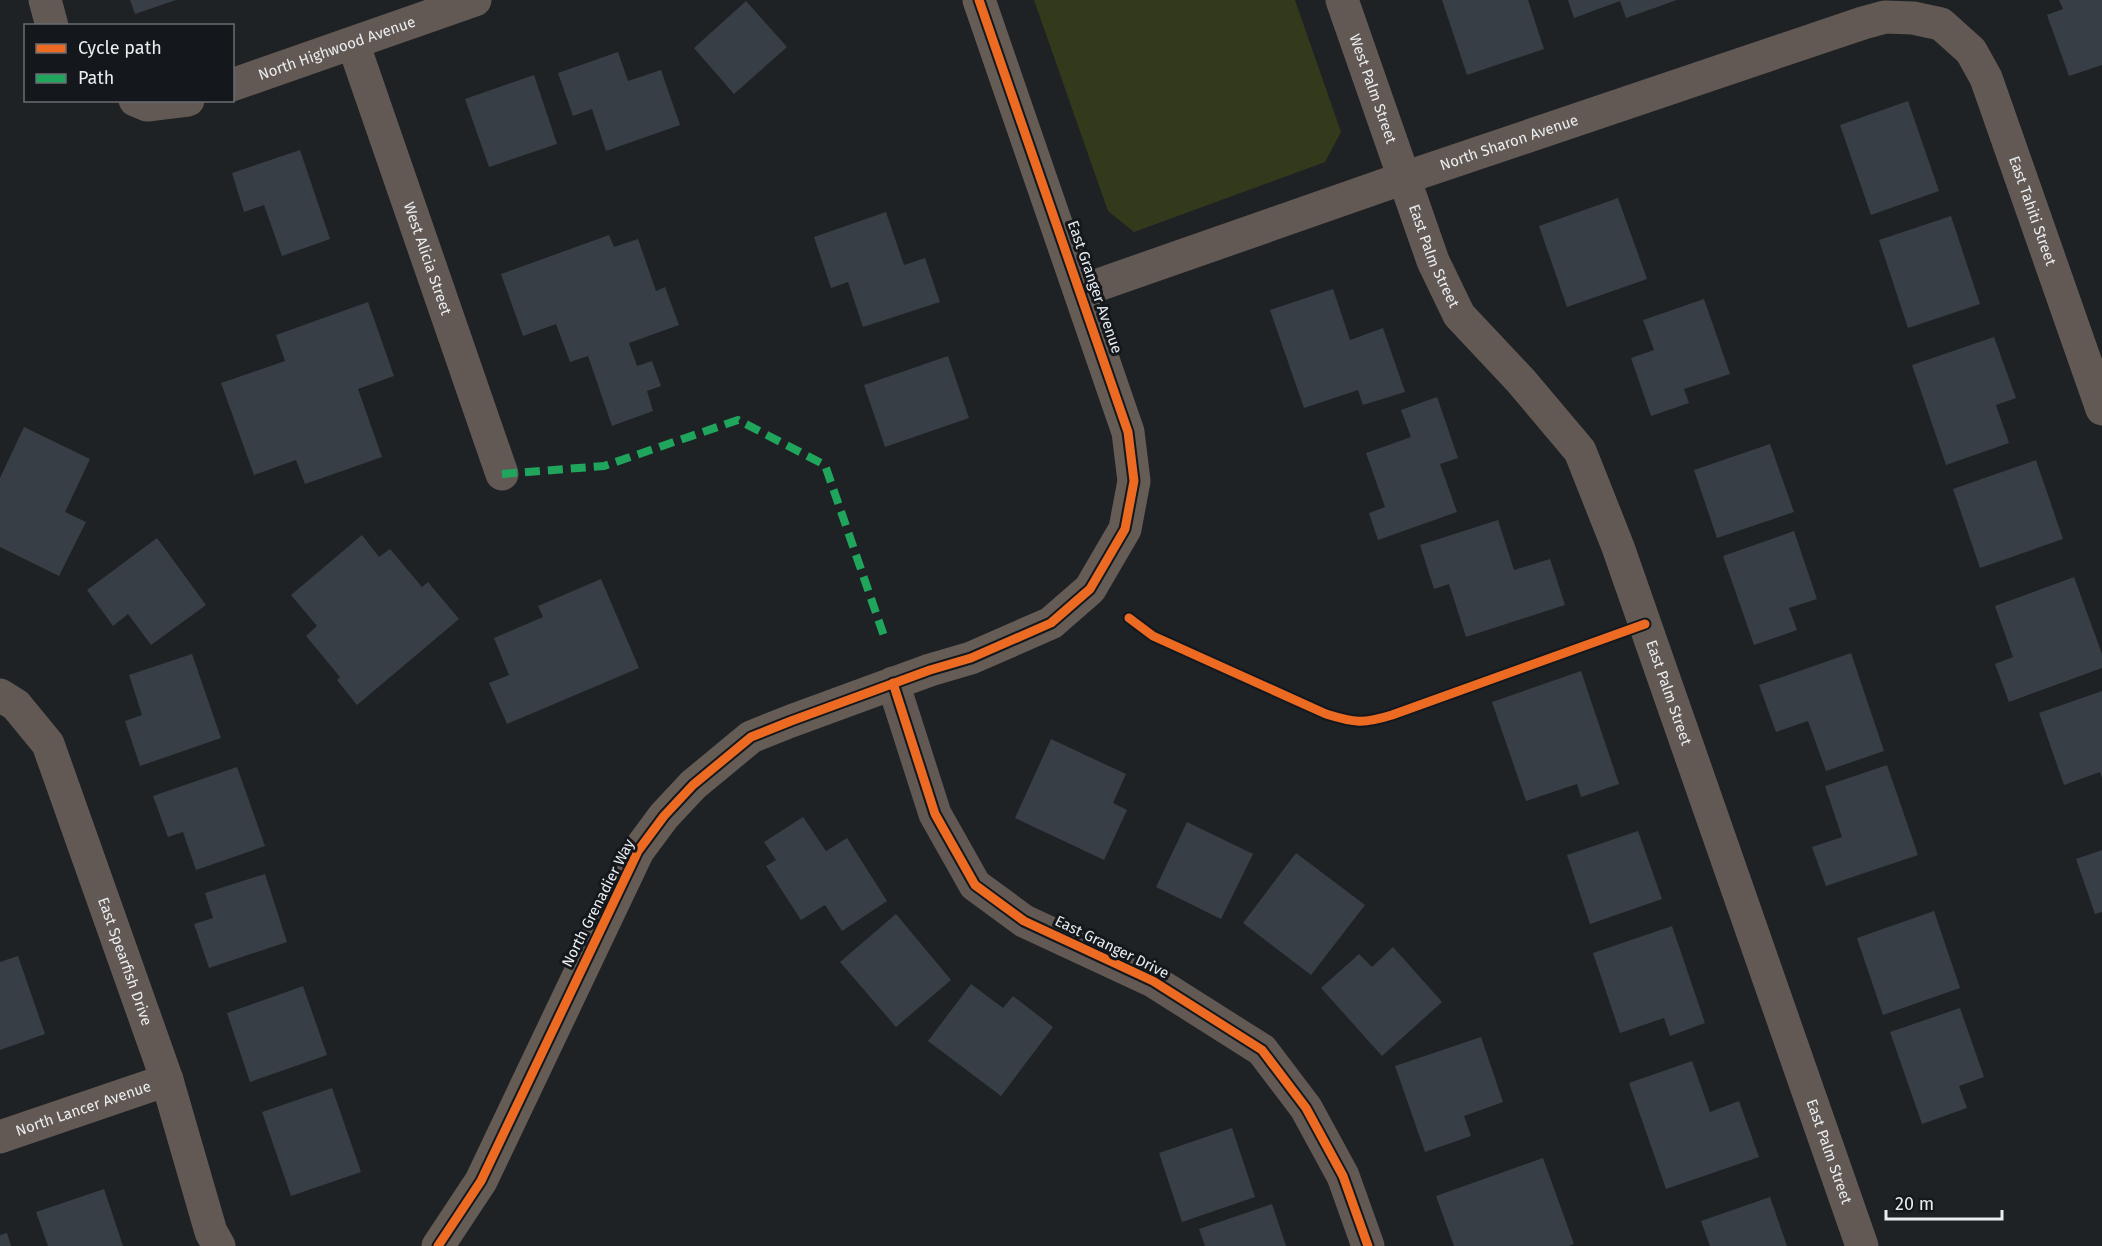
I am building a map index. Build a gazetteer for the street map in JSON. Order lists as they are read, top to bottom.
{
  "streets": {
    "street": [
      "North Highwood Avenue",
      "West Palm Street",
      "North Sharon Avenue",
      "East Tahiti Street",
      "East Palm Street",
      "West Alicia Street",
      "East Granger Avenue",
      "North Grenadier Way",
      "East Granger Drive",
      "East Spearfish Drive",
      "North Lancer Avenue"
    ]
  },
  "crossings": [
    ["North Highwood Avenue", "West Alicia Street"],
    ["West Palm Street", "North Sharon Avenue"],
    ["West Palm Street", "East Palm Street"],
    ["North Sharon Avenue", "East Tahiti Street"],
    ["North Sharon Avenue", "East Palm Street"],
    ["North Sharon Avenue", "East Granger Avenue"],
    ["East Granger Avenue", "North Grenadier Way"],
    ["North Grenadier Way", "East Granger Drive"],
    ["East Spearfish Drive", "North Lancer Avenue"]
  ],
  "legend": ["Cycle path", "Path"],
  "scale_bar": "20 m"
}
